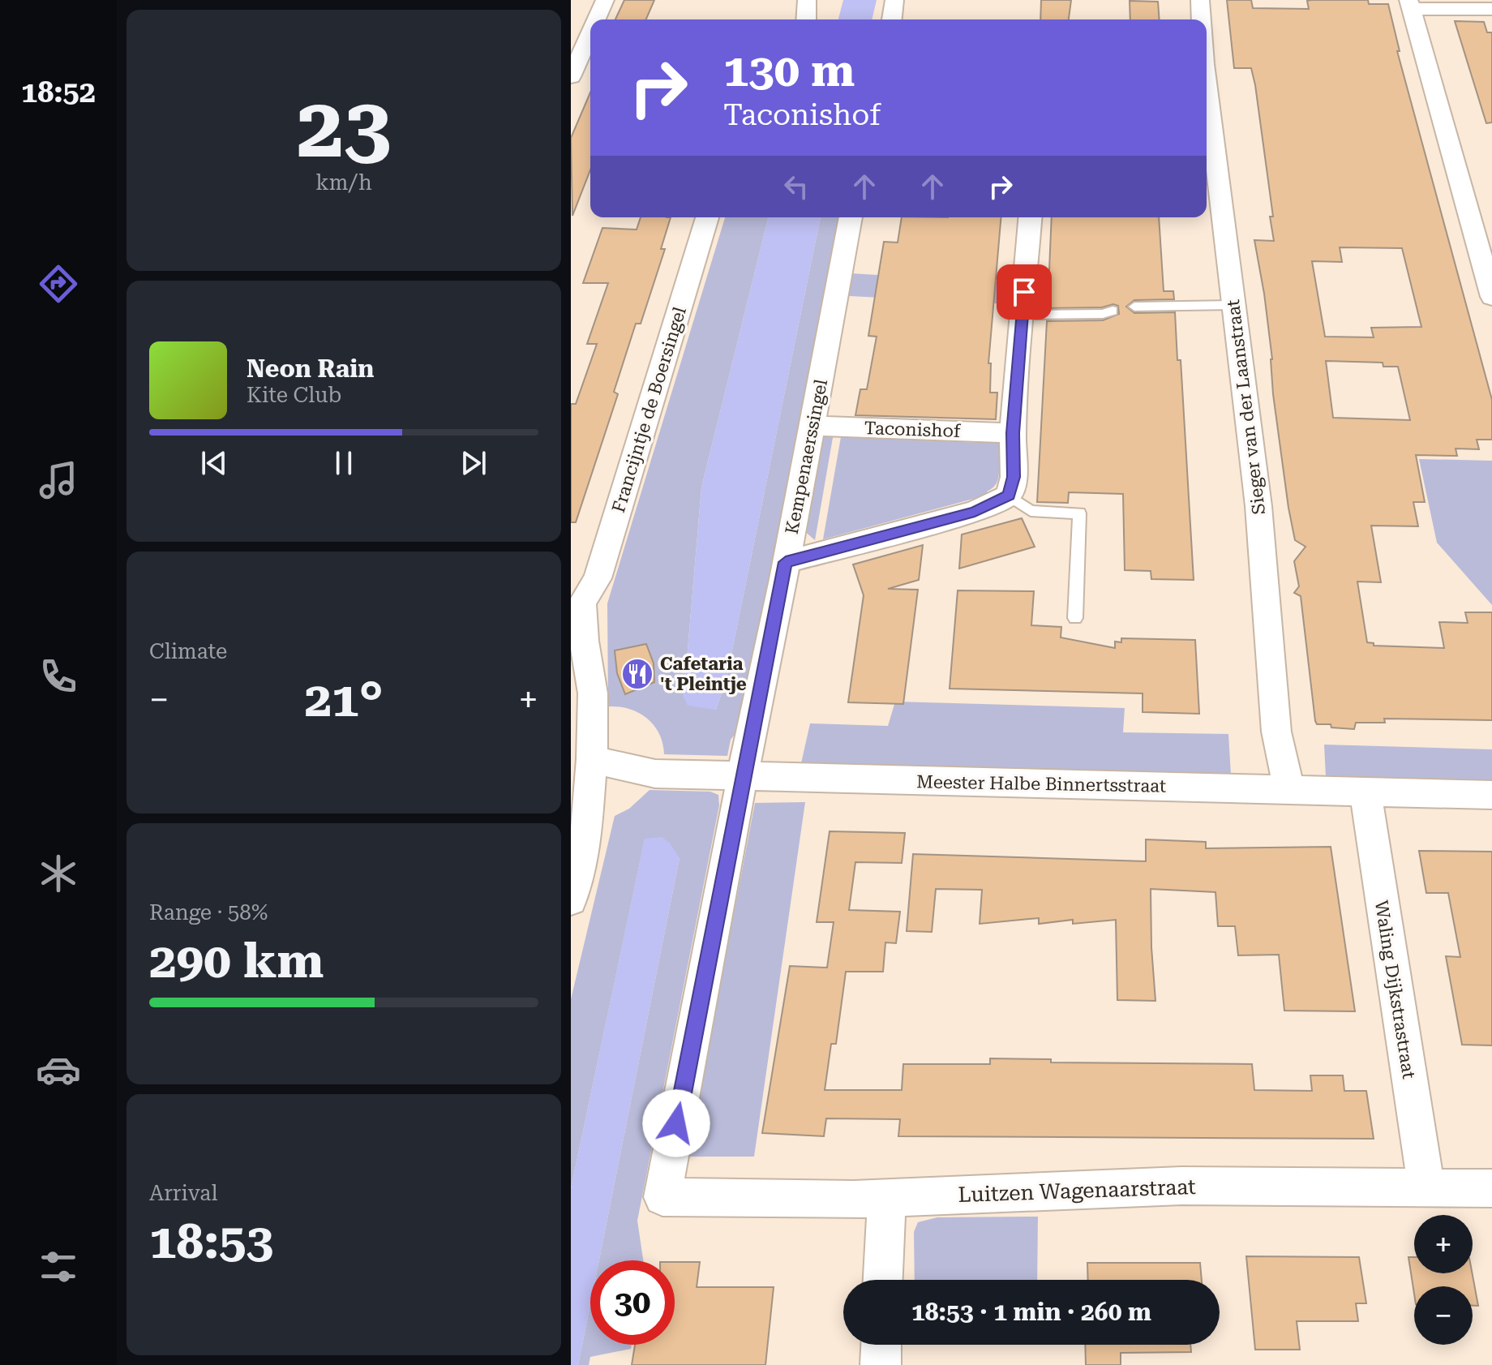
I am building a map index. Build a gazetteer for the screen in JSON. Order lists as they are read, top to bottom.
{
  "streets": {
    "street": [
      "Sieger van der Laanstraat",
      "Francijntje de Boersingel",
      "Taconishof",
      "Kempenaerssingel",
      "Meester Halbe Binnertsstraat",
      "Waling Dijkstrastraat",
      "Luitzen Wagenaarstraat"
    ]
  },
  "crossings": [
    ["Sieger van der Laanstraat", "Meester Halbe Binnertsstraat"],
    ["Taconishof", "Kempenaerssingel"],
    ["Kempenaerssingel", "Meester Halbe Binnertsstraat"],
    ["Kempenaerssingel", "Luitzen Wagenaarstraat"],
    ["Meester Halbe Binnertsstraat", "Waling Dijkstrastraat"],
    ["Waling Dijkstrastraat", "Luitzen Wagenaarstraat"]
  ],
  "places": {
    "restaurant": ["Cafetaria 't Pleintje"]
  },
  "page": {
    "tabs": "18:52",
    "tile": [
      ["23", "km/h"],
      "Climate",
      ["Range · 58%", "290 km"],
      ["Arrival", "18:53"]
    ],
    "turn": ["130 m", "Taconishof"],
    "song": ["Neon Rain", "Kite Club"],
    "heat": ["−", "21°", "+"],
    "map_buttons": ["+", "−"],
    "limit": "30",
    "trip": "18:53 · 1 min · 260 m"
  }
}
